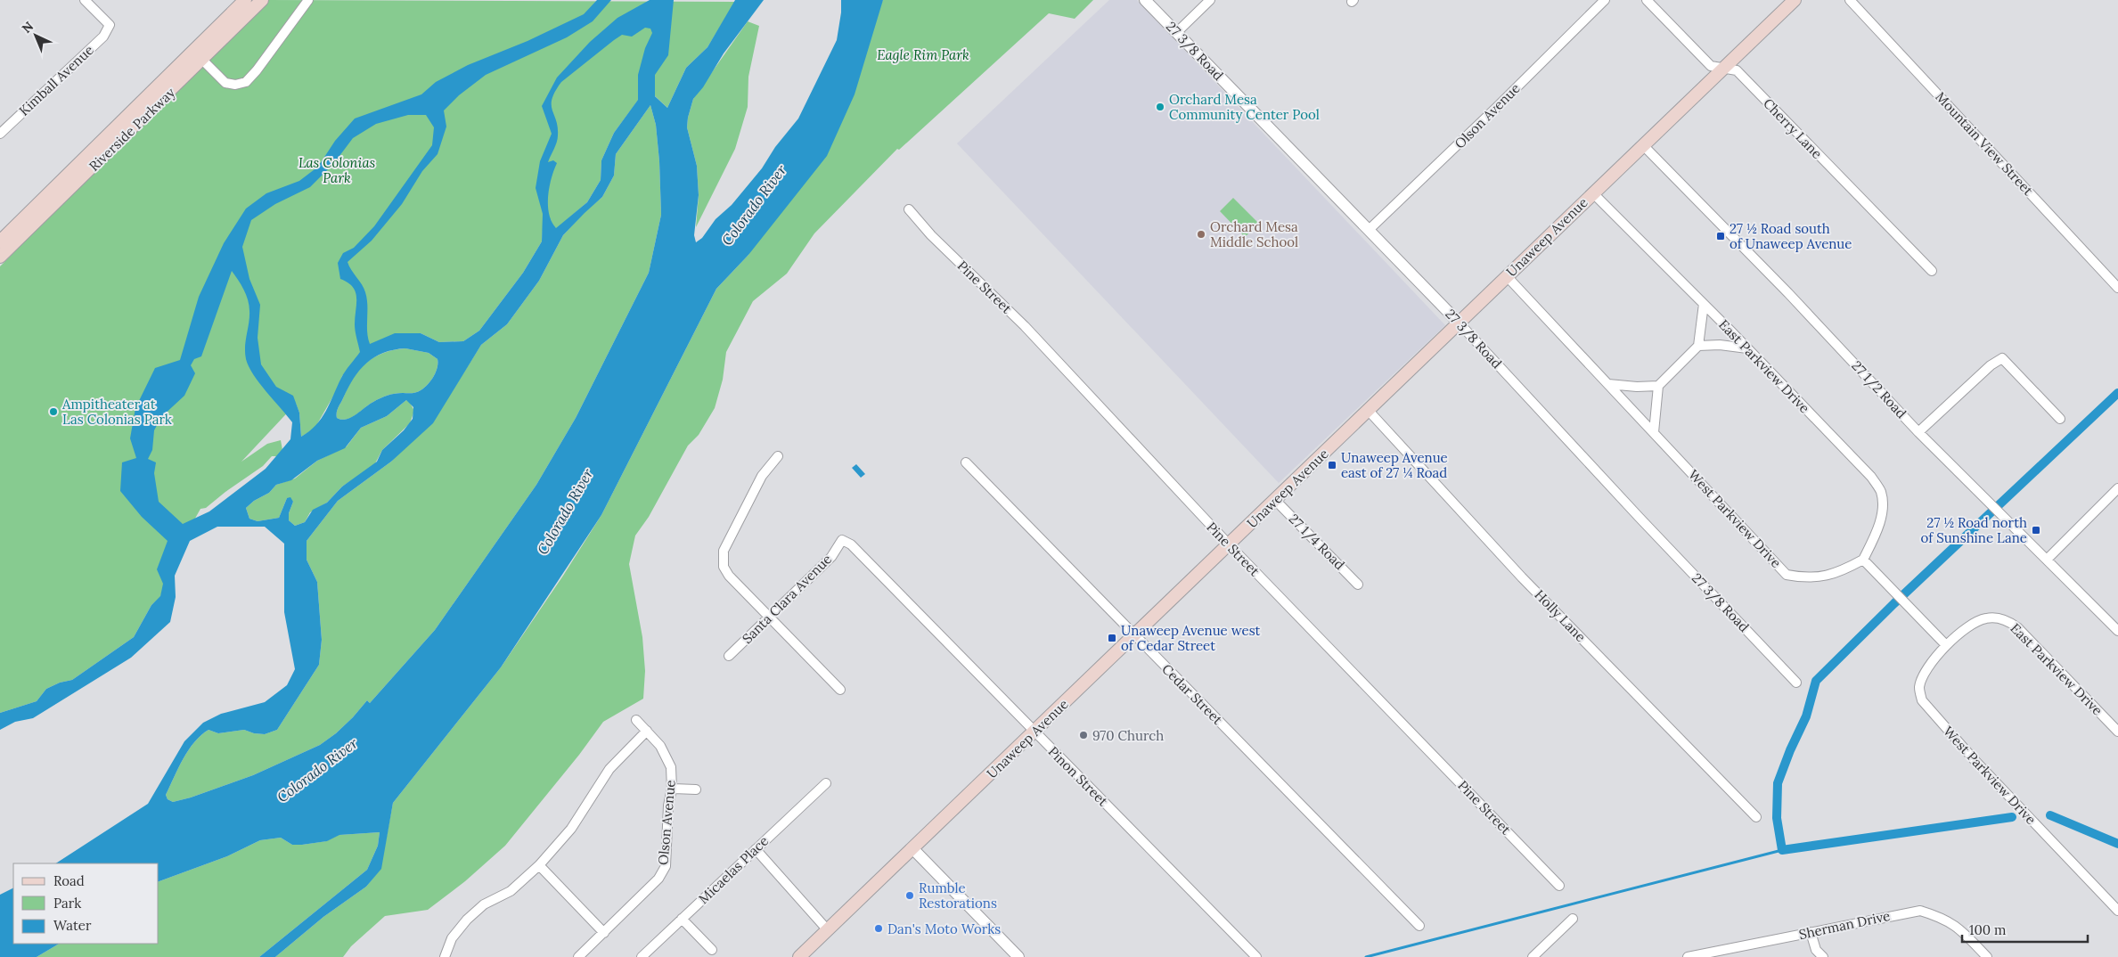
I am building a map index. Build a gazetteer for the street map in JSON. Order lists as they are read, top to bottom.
{
  "streets": {
    "main road": ["Riverside Parkway", "Unaweep Avenue"],
    "street": [
      "27 3/8 Road",
      "Kimball Avenue",
      "Olson Avenue",
      "Cherry Lane",
      "Mountain View Street",
      "Pine Street",
      "East Parkview Drive",
      "27 1/2 Road",
      "West Parkview Drive",
      "27 1/4 Road",
      "Santa Clara Avenue",
      "Holly Lane",
      "Cedar Street",
      "Pinon Street",
      "Micaelas Place",
      "Sherman Drive"
    ]
  },
  "crossings": [
    ["27 3/8 Road", "Olson Avenue"],
    ["27 3/8 Road", "Unaweep Avenue"],
    ["Cherry Lane", "Unaweep Avenue"],
    ["Unaweep Avenue", "Pine Street"],
    ["Unaweep Avenue", "East Parkview Drive"],
    ["Unaweep Avenue", "27 1/2 Road"],
    ["Unaweep Avenue", "West Parkview Drive"],
    ["Unaweep Avenue", "27 1/4 Road"],
    ["Unaweep Avenue", "Holly Lane"],
    ["Unaweep Avenue", "Cedar Street"],
    ["Unaweep Avenue", "Pinon Street"],
    ["East Parkview Drive", "West Parkview Drive"],
    ["Santa Clara Avenue", "Pinon Street"]
  ],
  "water": ["Colorado River"],
  "parks": ["Eagle Rim Park", "Las Colonias Park"],
  "places": {
    "other": [
      "Orchard Mesa Community Center Pool",
      "Orchard Mesa Middle School",
      "Ampitheater at Las Colonias Park",
      "970 Church",
      "Rumble Restorations",
      "Dan's Moto Works"
    ],
    "transit": [
      "27 ½ Road south of Unaweep Avenue",
      "Unaweep Avenue east of 27 ¼ Road",
      "27 ½ Road north of Sunshine Lane",
      "Unaweep Avenue west of Cedar Street"
    ]
  },
  "legend": ["Road", "Park", "Water"],
  "scale_bar": "100 m",
  "north": "top left"
}
